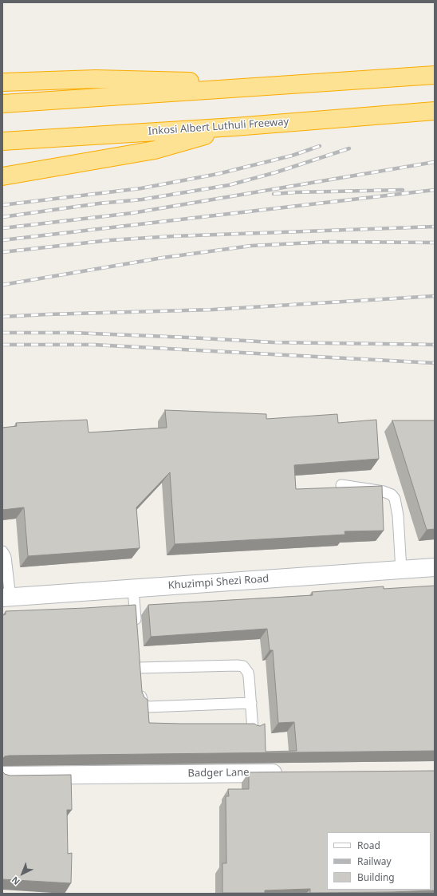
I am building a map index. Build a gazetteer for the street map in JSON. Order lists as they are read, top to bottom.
{
  "streets": {
    "highway": ["Inkosi Albert Luthuli Freeway"],
    "street": ["Khuzimpi Shezi Road", "Badger Lane"]
  },
  "legend": ["Road", "Railway", "Building"],
  "north": "bottom left"
}
